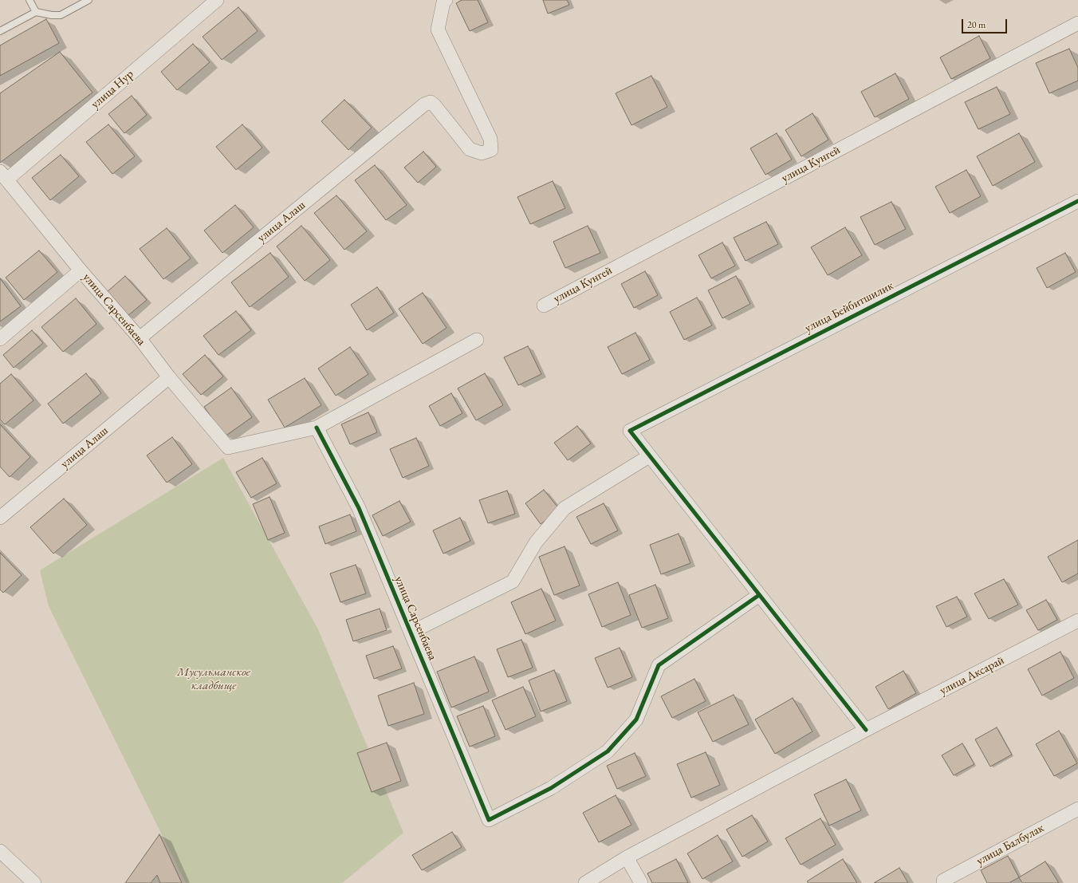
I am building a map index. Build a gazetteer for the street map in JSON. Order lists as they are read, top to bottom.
{
  "streets": {
    "street": [
      "улица Нур",
      "улица Кунгей",
      "улица Алаш",
      "улица Бейбитшилик",
      "улица Сарсенбаева",
      "улица Аксарай",
      "улица Балбулак"
    ]
  },
  "crossings": [
    ["улица Нур", "улица Сарсенбаева"],
    ["улица Алаш", "улица Сарсенбаева"]
  ],
  "parks": ["Мусульманское кладбище"],
  "scale_bar": "20 m"
}
